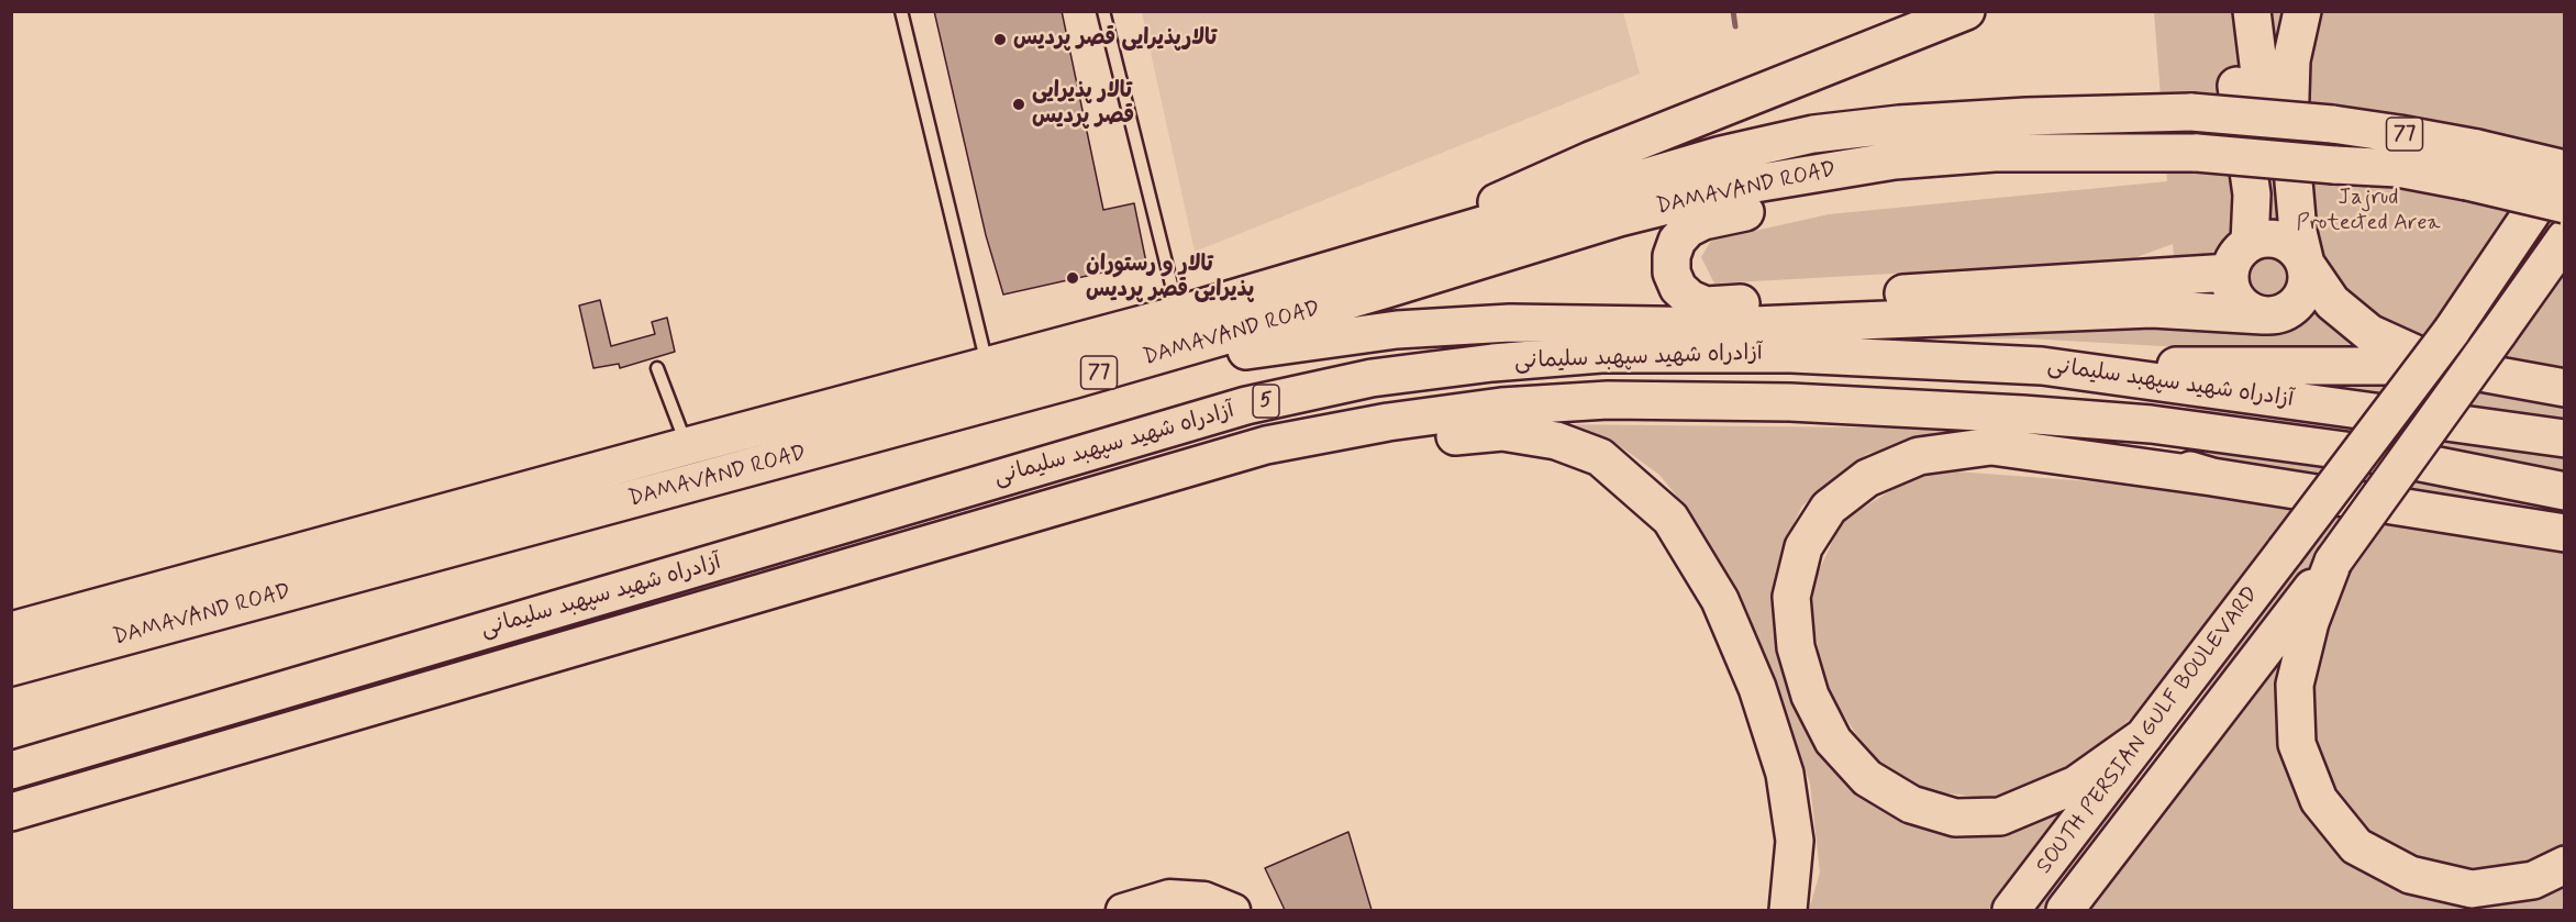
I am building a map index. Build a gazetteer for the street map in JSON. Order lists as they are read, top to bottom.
{
  "streets": {
    "highway": [
      "77",
      "DAMAVAND ROAD",
      "آزادراه شهید سپهبد سلیمانی",
      "5",
      "SOUTH PERSIAN GULF BOULEVARD"
    ]
  },
  "crossings": [
    ["DAMAVAND ROAD", "SOUTH PERSIAN GULF BOULEVARD"]
  ],
  "parks": ["Jajrud Protected Area"],
  "places": ["تالارپذیرایی قصر پردیس", "تالار پذیرایی قصر پردیس", "تالار و رستوران پذیرایی قصر پردیس"]
}
